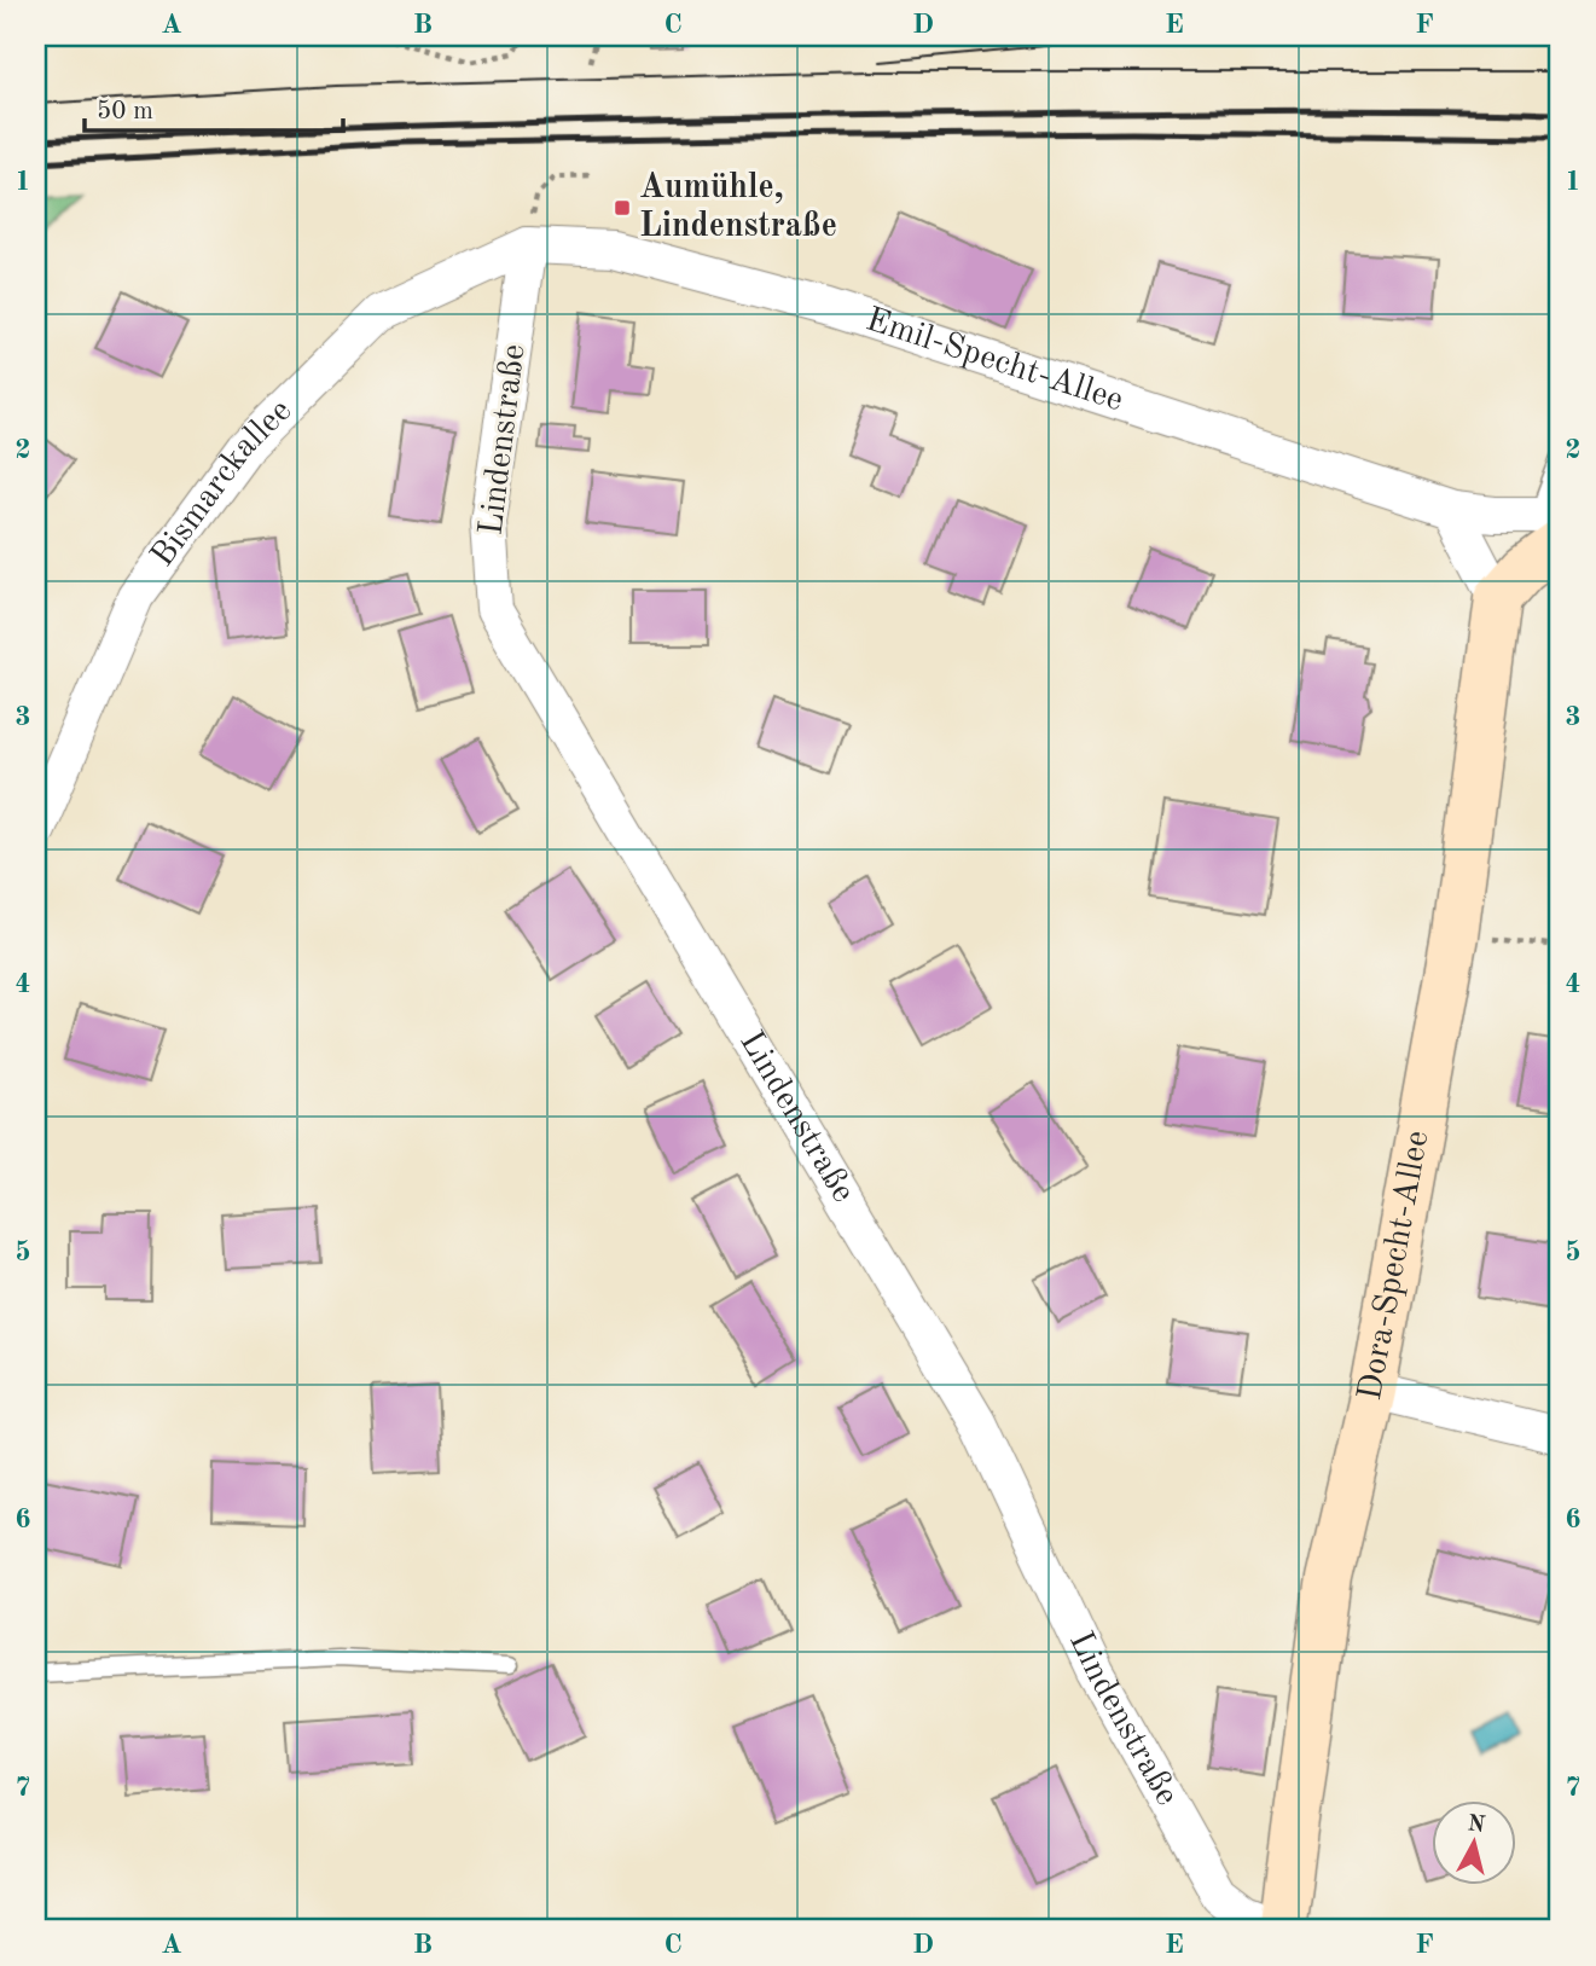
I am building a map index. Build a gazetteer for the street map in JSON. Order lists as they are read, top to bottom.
{
  "streets": {
    "street": [
      "Emil-Specht-Allee",
      "Lindenstraße",
      "Bismarckallee",
      "Dora-Specht-Allee"
    ]
  },
  "crossings": [
    ["Emil-Specht-Allee", "Lindenstraße"],
    ["Emil-Specht-Allee", "Bismarckallee"],
    ["Lindenstraße", "Bismarckallee"],
    ["Lindenstraße", "Dora-Specht-Allee"]
  ],
  "places": {
    "transit": ["Aumühle, Lindenstraße"]
  },
  "scale_bar": "50 m",
  "north": "top",
  "grid": {
    "columns": [
      "A",
      "B",
      "C",
      "D",
      "E",
      "F"
    ],
    "rows": [
      "1",
      "2",
      "3",
      "4",
      "5",
      "6",
      "7"
    ]
  }
}
